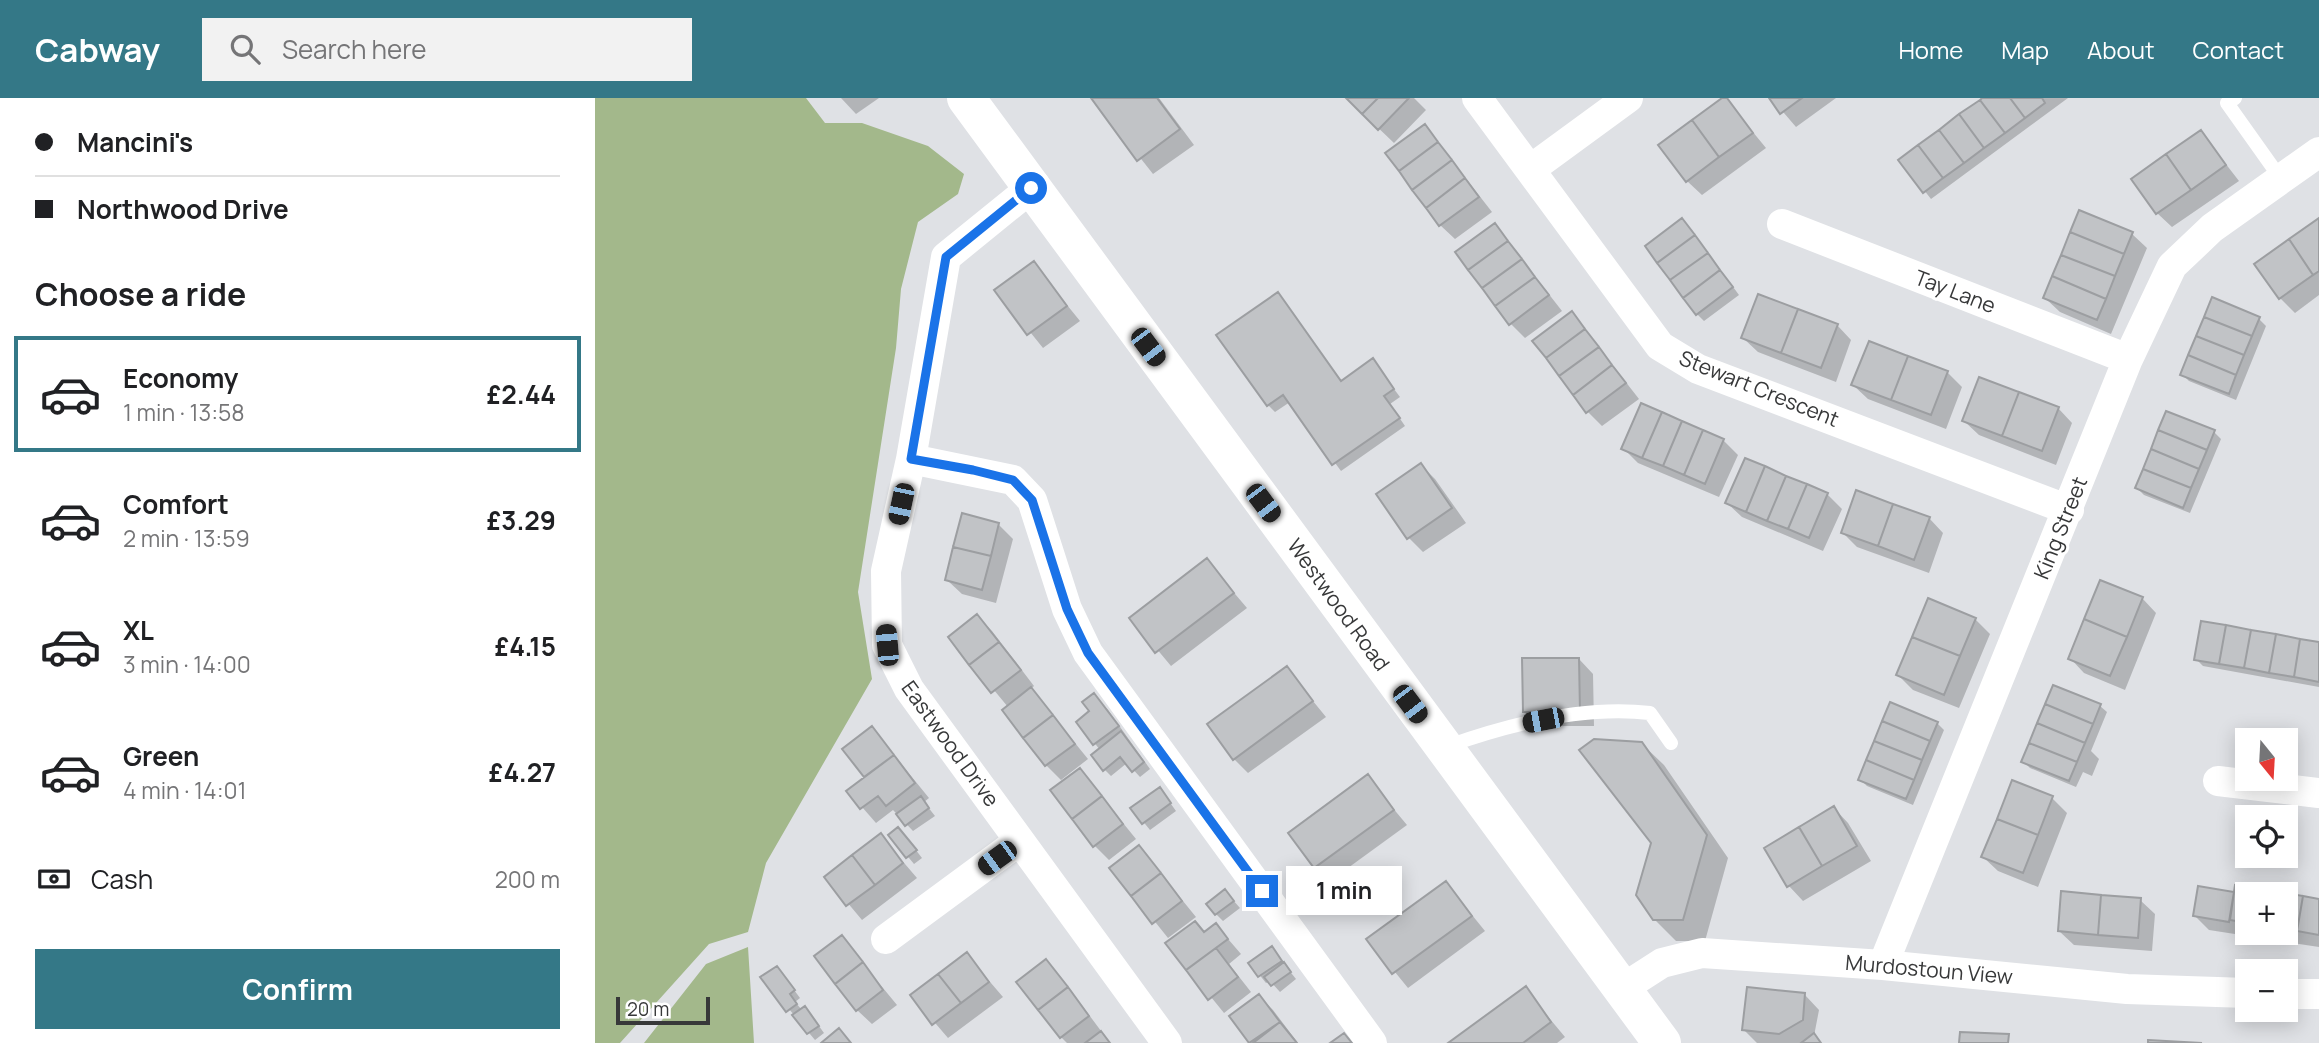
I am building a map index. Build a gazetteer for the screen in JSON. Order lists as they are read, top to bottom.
{
  "streets": {
    "main road": ["Westwood Road"],
    "street": [
      "Tay Lane",
      "Stewart Crescent",
      "King Street",
      "Eastwood Drive",
      "Murdostoun View"
    ]
  },
  "crossings": [
    ["Tay Lane", "King Street"],
    ["Stewart Crescent", "King Street"],
    ["King Street", "Murdostoun View"],
    ["Westwood Road", "Eastwood Drive"],
    ["Westwood Road", "Murdostoun View"]
  ],
  "scale_bar": "20 m",
  "north": "bottom",
  "page": {
    "header": "Cabway",
    "search": "Search here",
    "nav": [
      "Home",
      "Map",
      "About",
      "Contact"
    ],
    "banner": ["Mancini's", "Northwood Drive"],
    "heading": "Choose a ride",
    "list": [
      {
        "name": "Economy",
        "note": "1 min · 13:58",
        "value": "£2.44"
      },
      {
        "name": "Comfort",
        "note": "2 min · 13:59",
        "value": "£3.29"
      },
      {
        "name": "XL",
        "note": "3 min · 14:00",
        "value": "£4.15"
      },
      {
        "name": "Green",
        "note": "4 min · 14:01",
        "value": "£4.27"
      }
    ],
    "map_buttons": ["+", "−"],
    "pay": ["Cash", "200 m"],
    "bubble": "1 min",
    "buttons": "Confirm",
    "scale": "20 m"
  }
}
